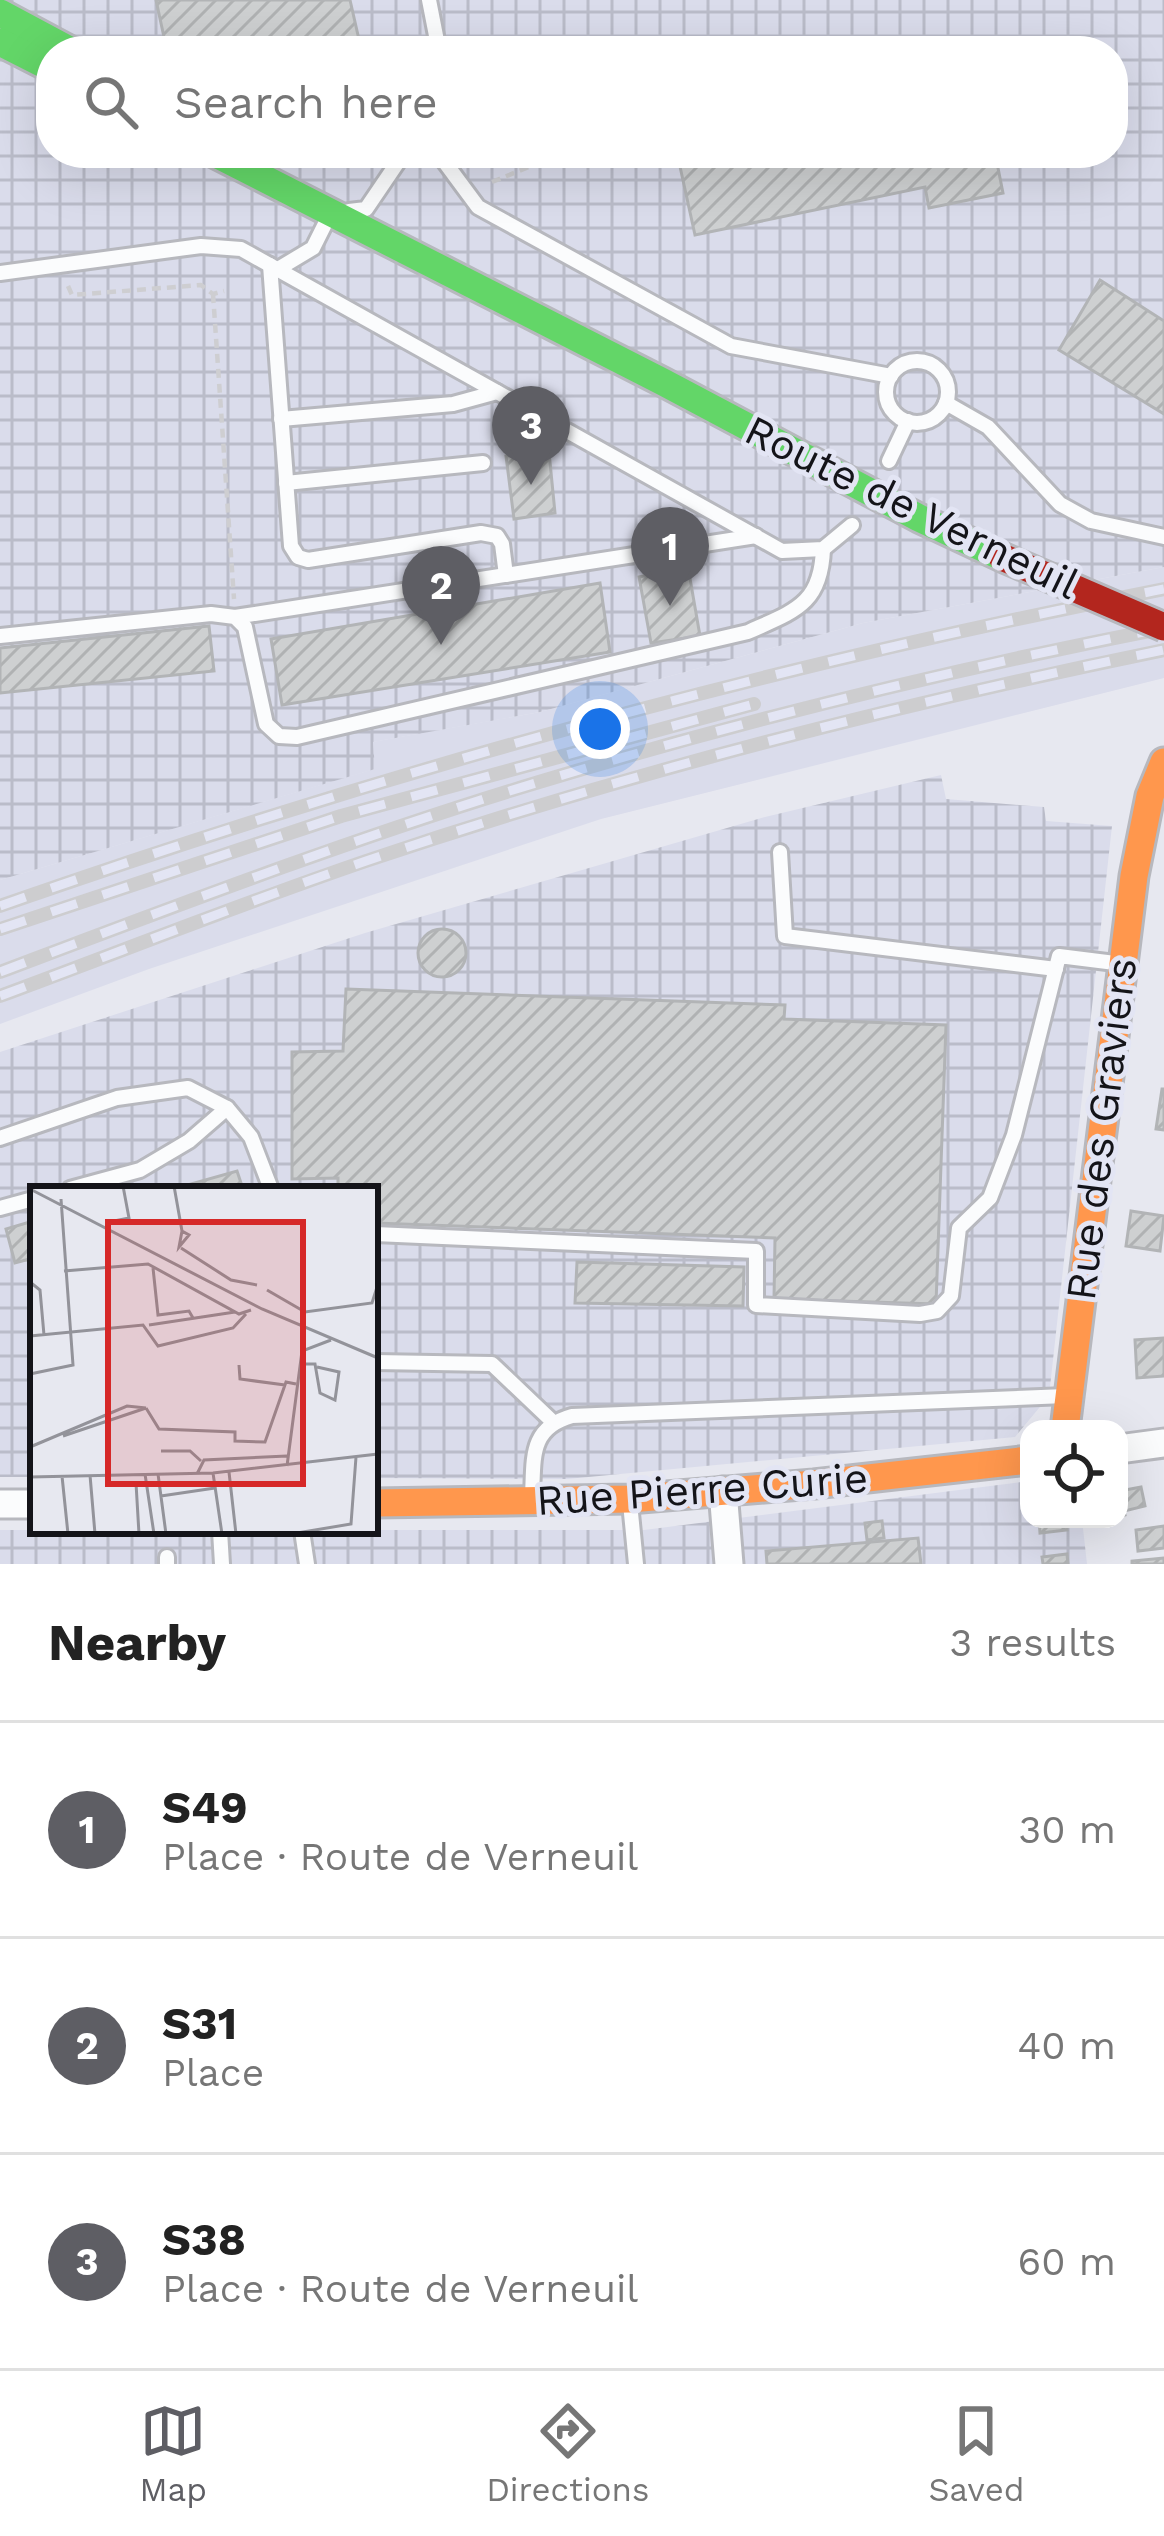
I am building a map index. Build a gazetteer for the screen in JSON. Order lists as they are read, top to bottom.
{
  "streets": {
    "main road": ["Route de Verneuil", "Rue des Graviers", "Rue Pierre Curie"]
  },
  "page": {
    "search": "Search here",
    "pins": ["3", "1", "2"],
    "heading": ["Nearby", "3 results"],
    "list": [
      {
        "mark": "1",
        "name": "S49",
        "note": "Place · Route de Verneuil",
        "value": "30 m"
      },
      {
        "mark": "2",
        "name": "S31",
        "note": "Place",
        "value": "40 m"
      },
      {
        "mark": "3",
        "name": "S38",
        "note": "Place · Route de Verneuil",
        "value": "60 m"
      }
    ],
    "nav": ["Map", "Directions", "Saved"]
  }
}
